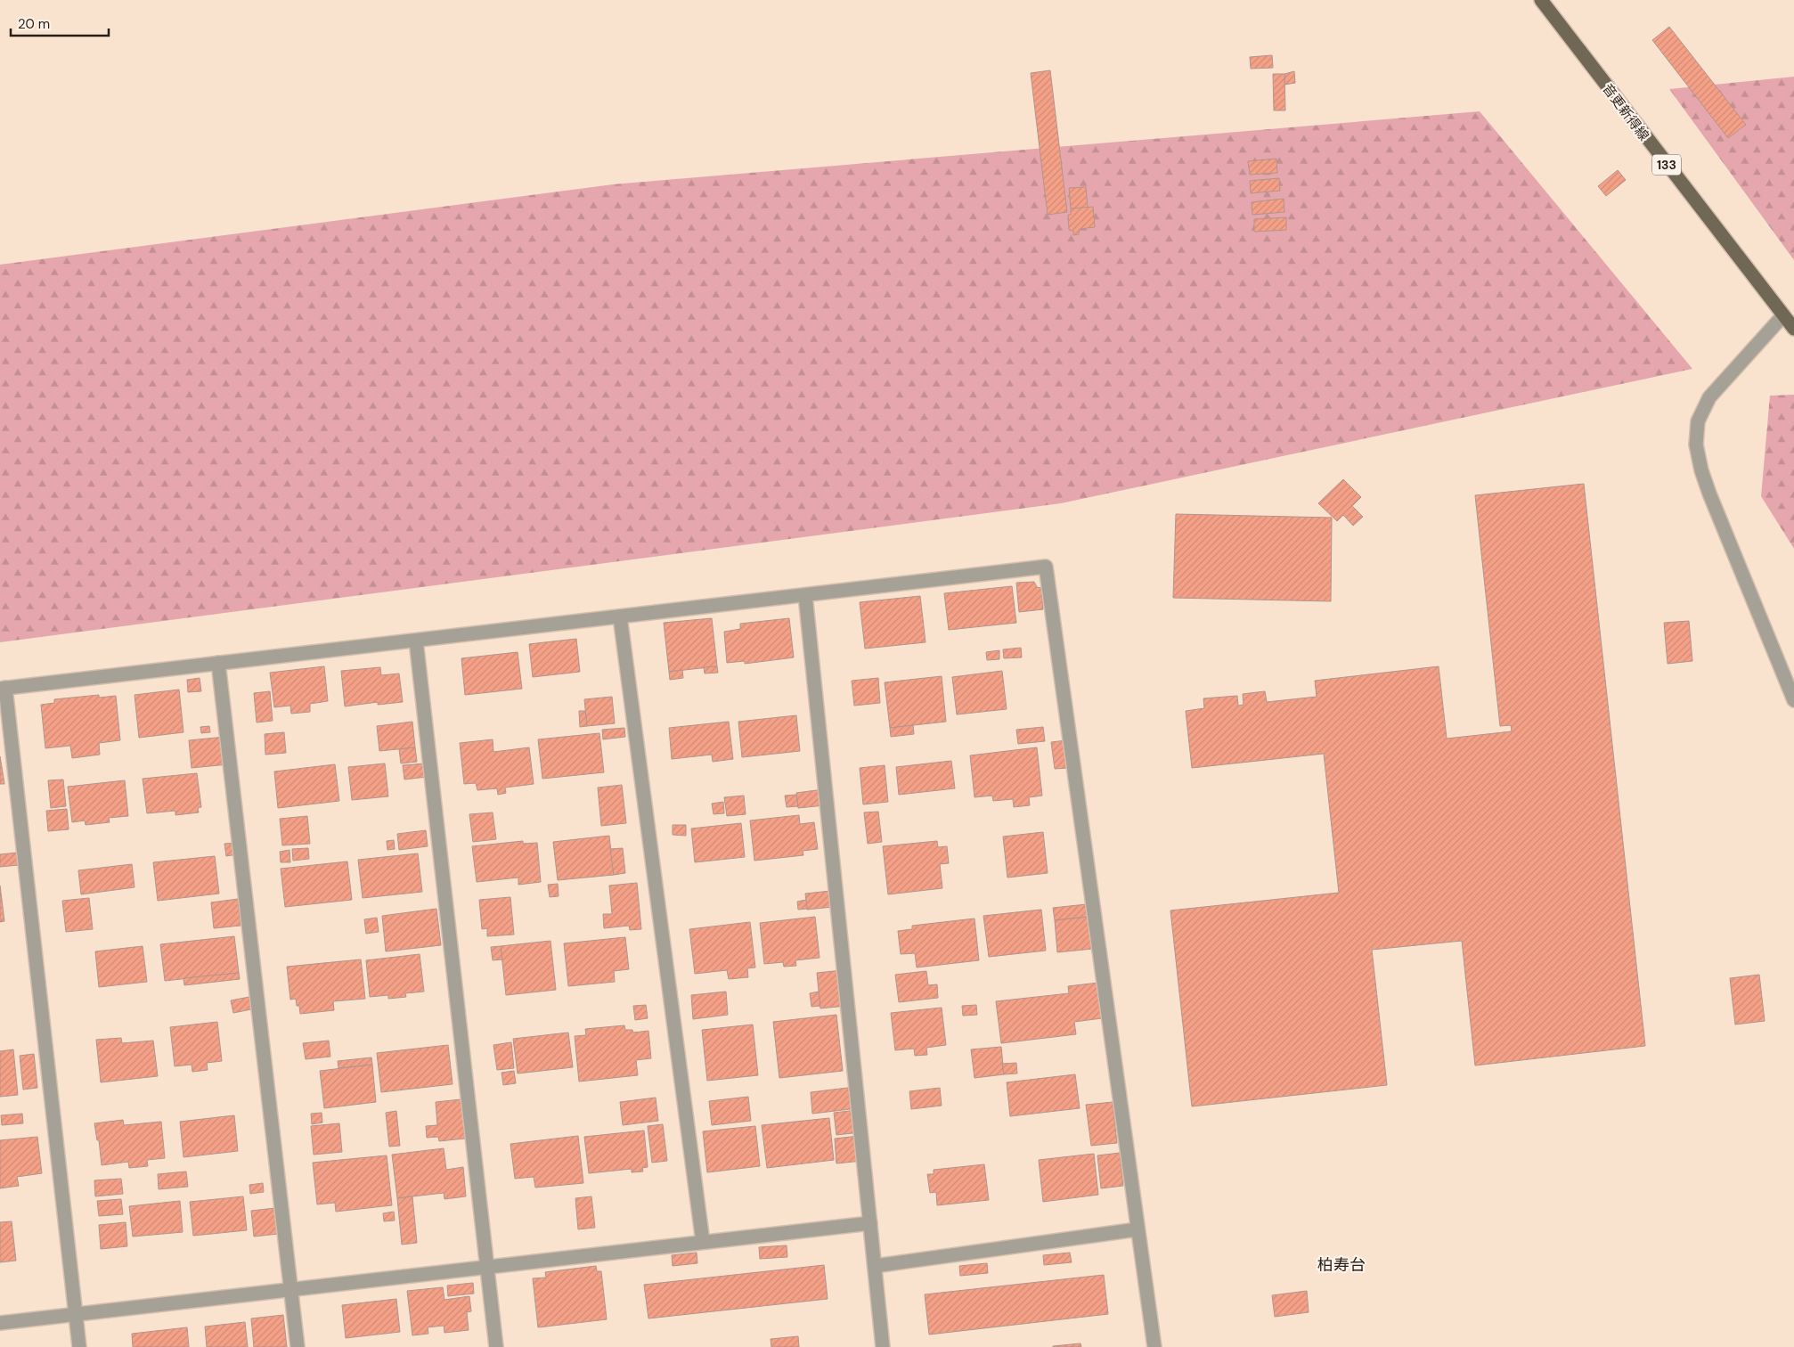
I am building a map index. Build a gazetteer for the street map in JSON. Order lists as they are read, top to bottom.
{
  "streets": {
    "main road": ["音更新得線", "133"]
  },
  "districts": ["柏寿台"],
  "scale_bar": "20 m"
}
